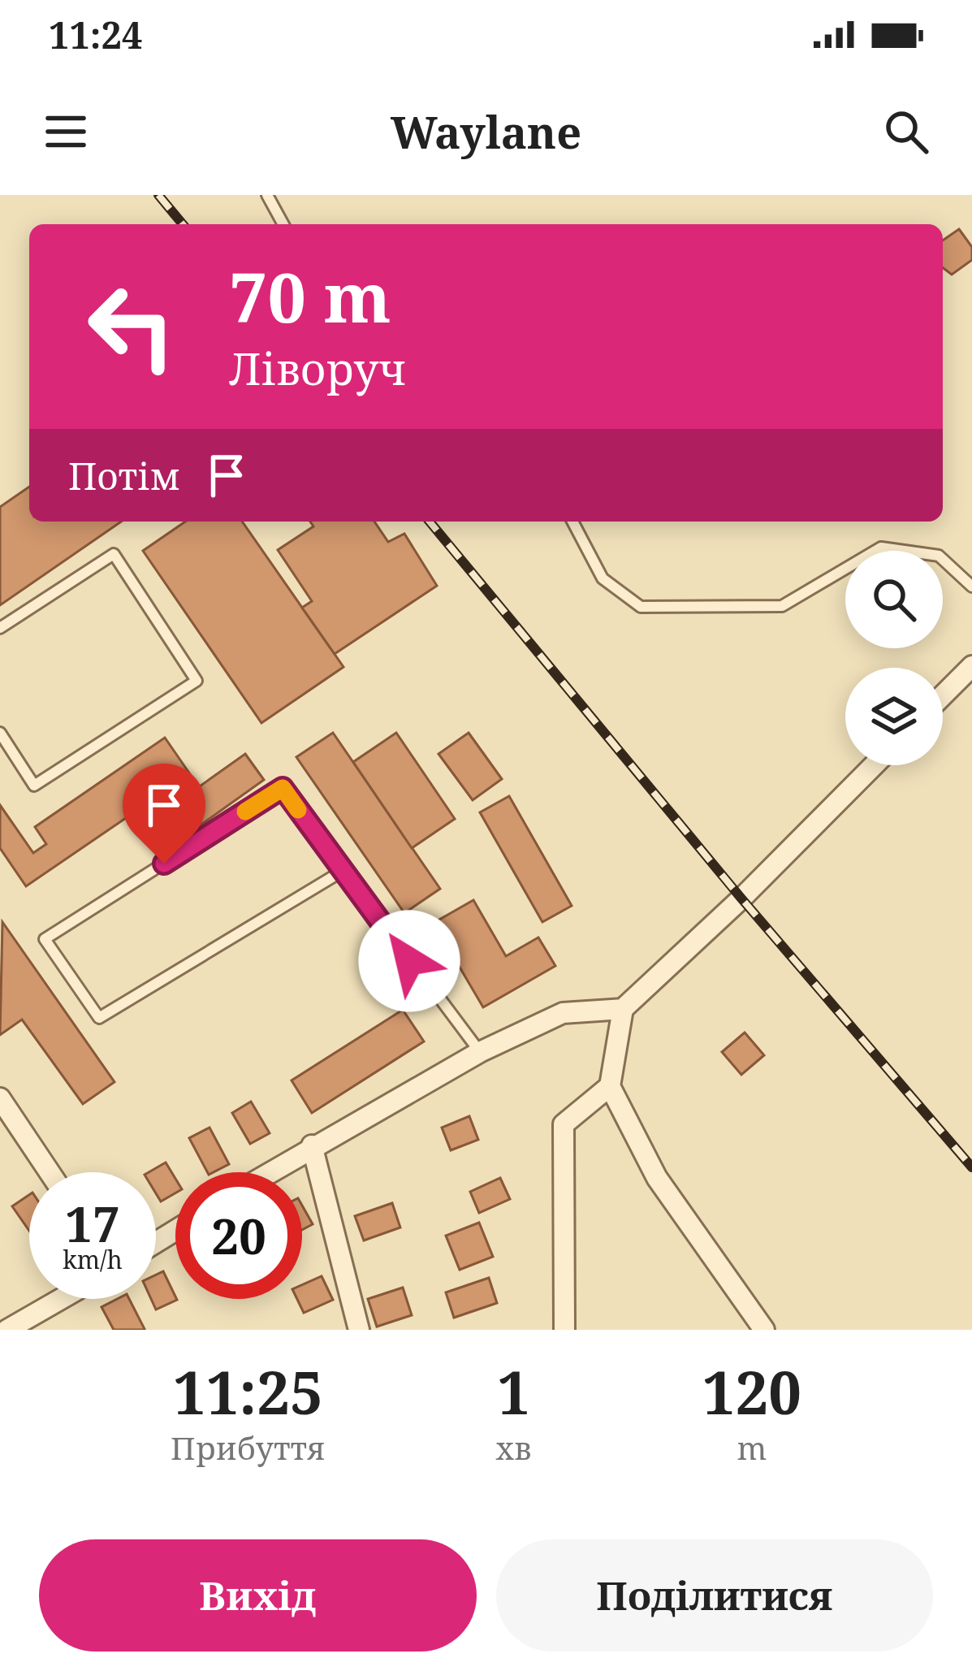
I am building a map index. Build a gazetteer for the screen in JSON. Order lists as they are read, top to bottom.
{
  "page": {
    "status": "11:24",
    "header": "Waylane",
    "turn": ["70 m", "Ліворуч"],
    "then": "Потім",
    "speed": "17 km/h",
    "limit": "20",
    "eta": [
      "11:25",
      "Прибуття",
      "1",
      "хв",
      "120",
      "m"
    ],
    "buttons": ["Вихід", "Поділитися"]
  }
}
